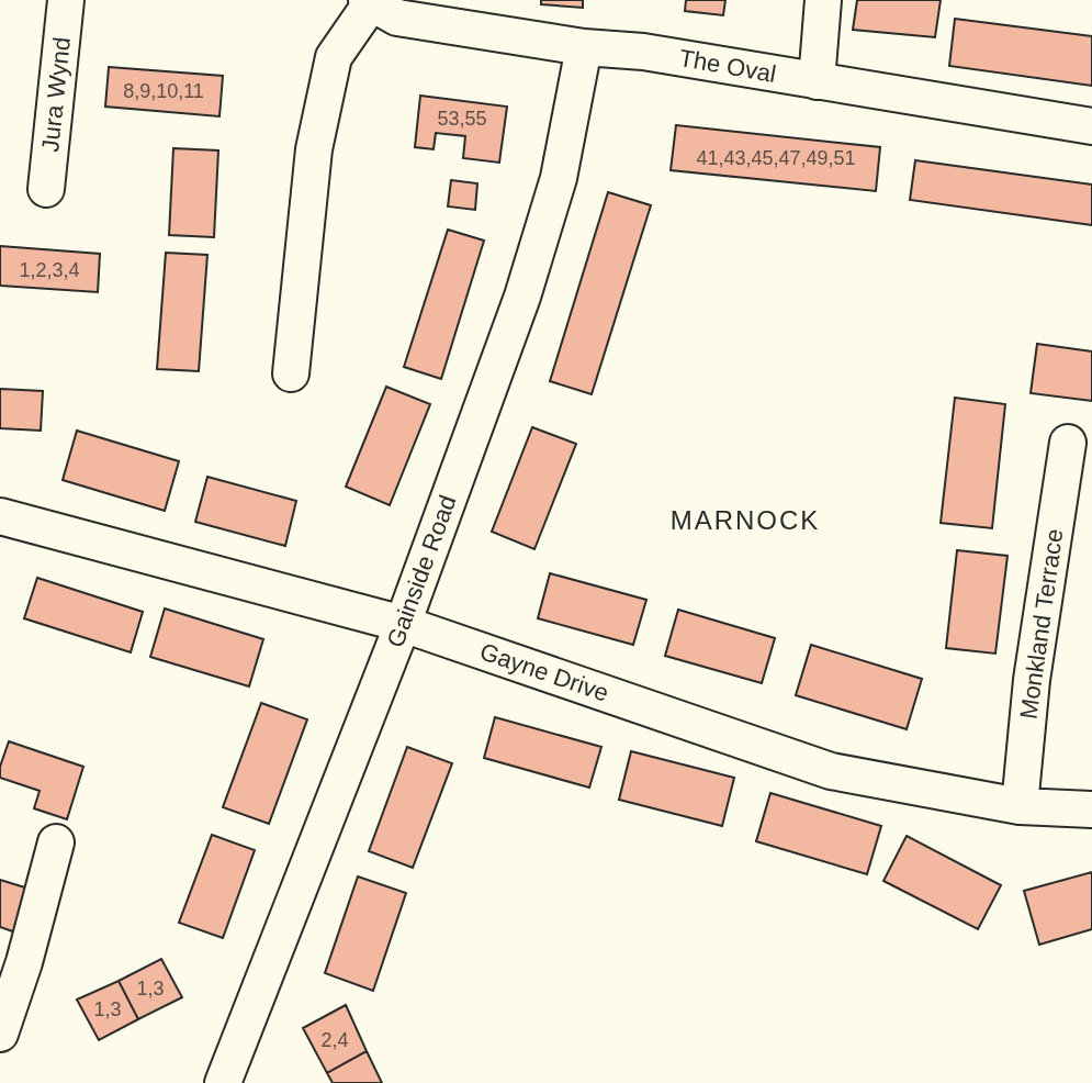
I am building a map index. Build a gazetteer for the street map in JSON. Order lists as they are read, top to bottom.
{
  "streets": {
    "street": [
      "The Oval",
      "Jura Wynd",
      "Gainside Road",
      "Monkland Terrace",
      "Gayne Drive"
    ]
  },
  "crossings": [
    ["The Oval", "Gainside Road"],
    ["Gainside Road", "Gayne Drive"],
    ["Monkland Terrace", "Gayne Drive"]
  ],
  "districts": ["MARNOCK"],
  "house_numbers": [
    "8,9,10,11",
    "53,55",
    "41,43,45,47,49,51",
    "1,2,3,4",
    "1,3",
    "1,3",
    "2,4"
  ]
}
